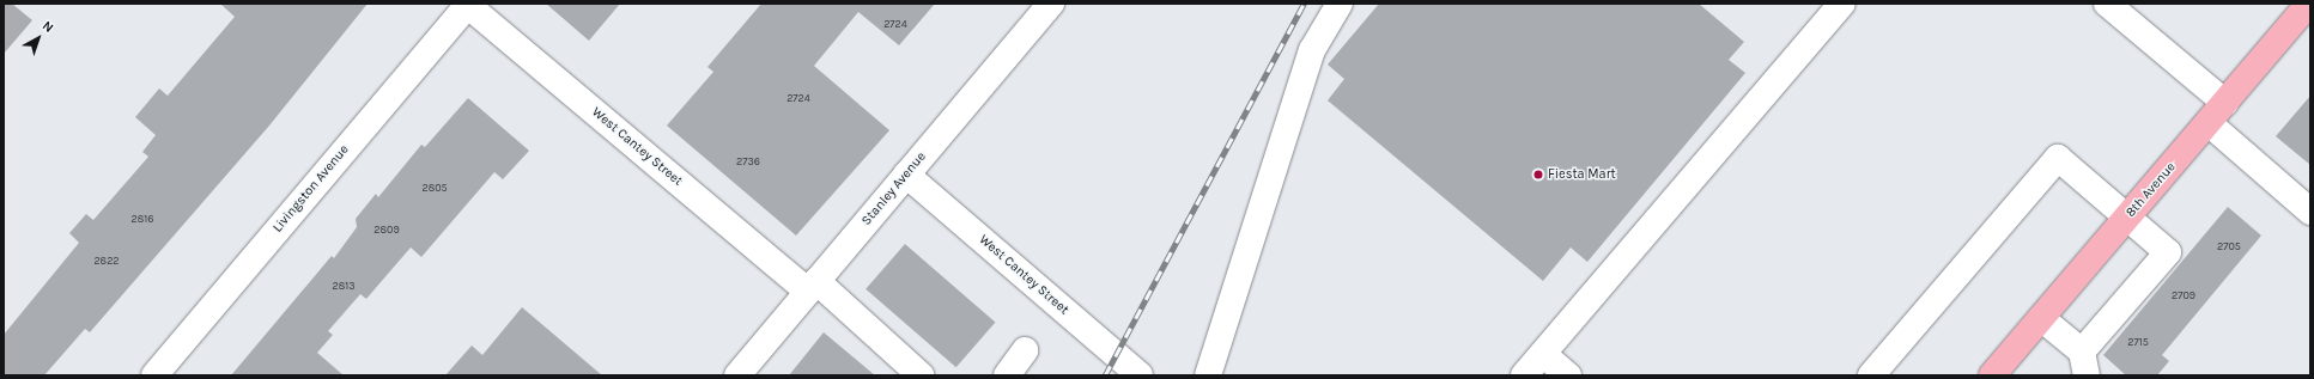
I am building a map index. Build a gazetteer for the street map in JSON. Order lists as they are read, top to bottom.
{
  "streets": {
    "main road": ["8th Avenue"],
    "street": ["West Cantey Street", "Livingston Avenue", "Stanley Avenue"]
  },
  "crossings": [
    ["West Cantey Street", "Livingston Avenue"],
    ["West Cantey Street", "Stanley Avenue"]
  ],
  "places": ["Fiesta Mart"],
  "house_numbers": [
    "2724",
    "2724",
    "2736",
    "2805",
    "2816",
    "2809",
    "2705",
    "2822",
    "2813",
    "2709",
    "2715"
  ],
  "north": "top right"
}
